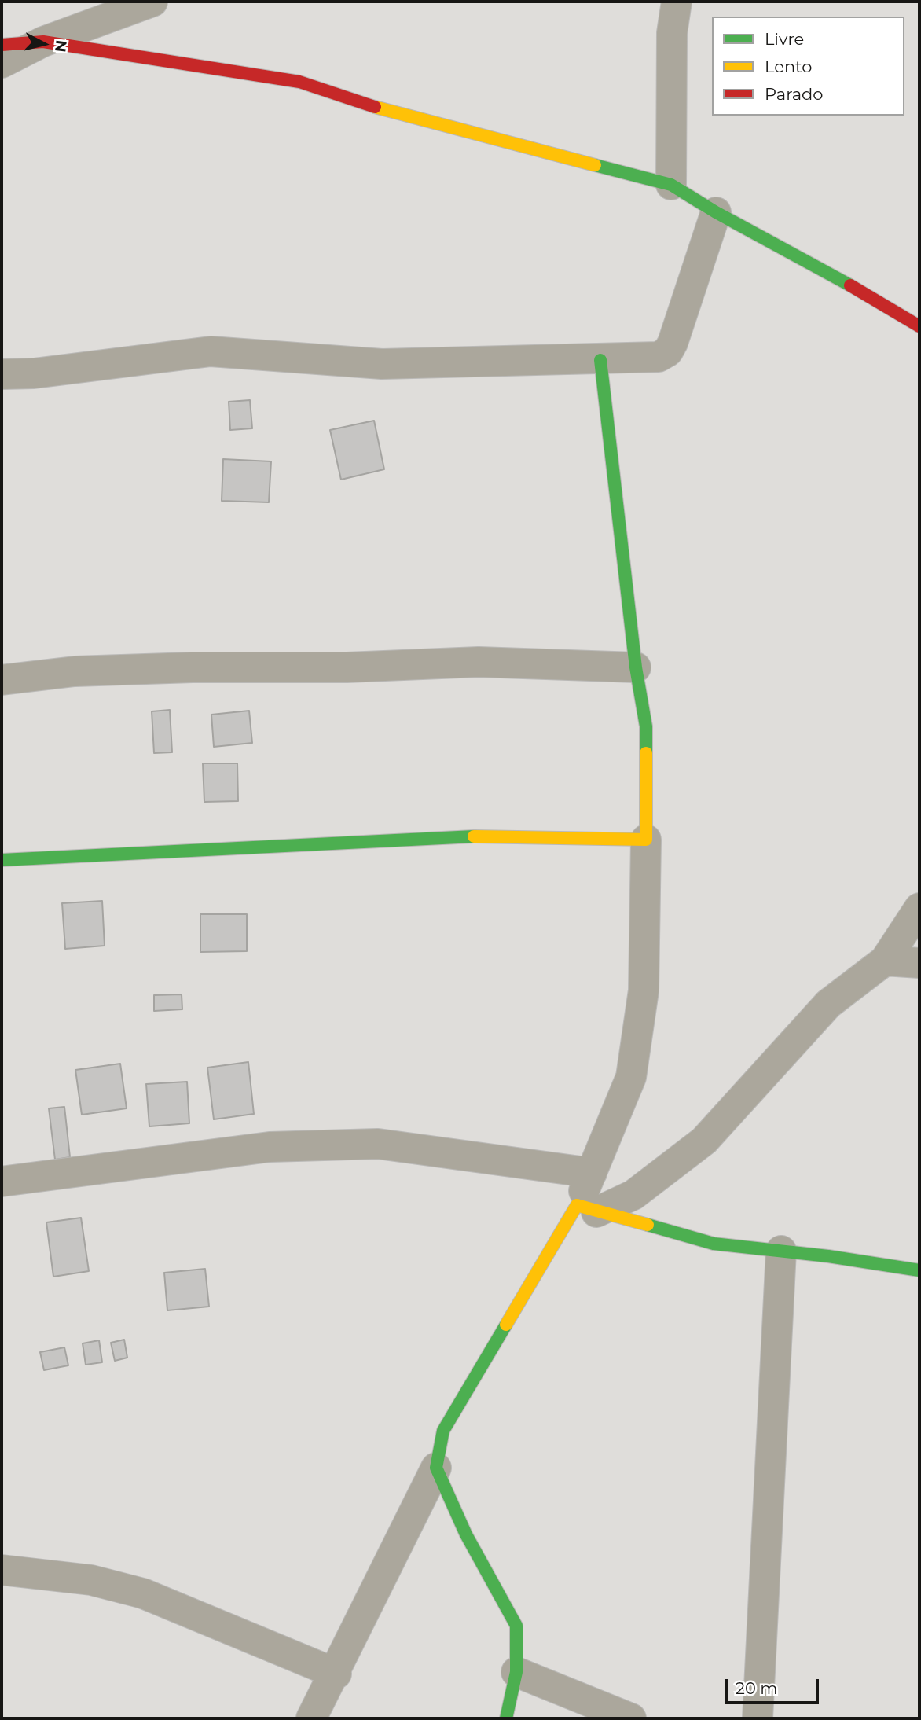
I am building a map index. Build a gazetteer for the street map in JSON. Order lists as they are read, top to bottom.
{
  "legend": ["Livre", "Lento", "Parado"],
  "scale_bar": "20 m",
  "north": "right"
}
